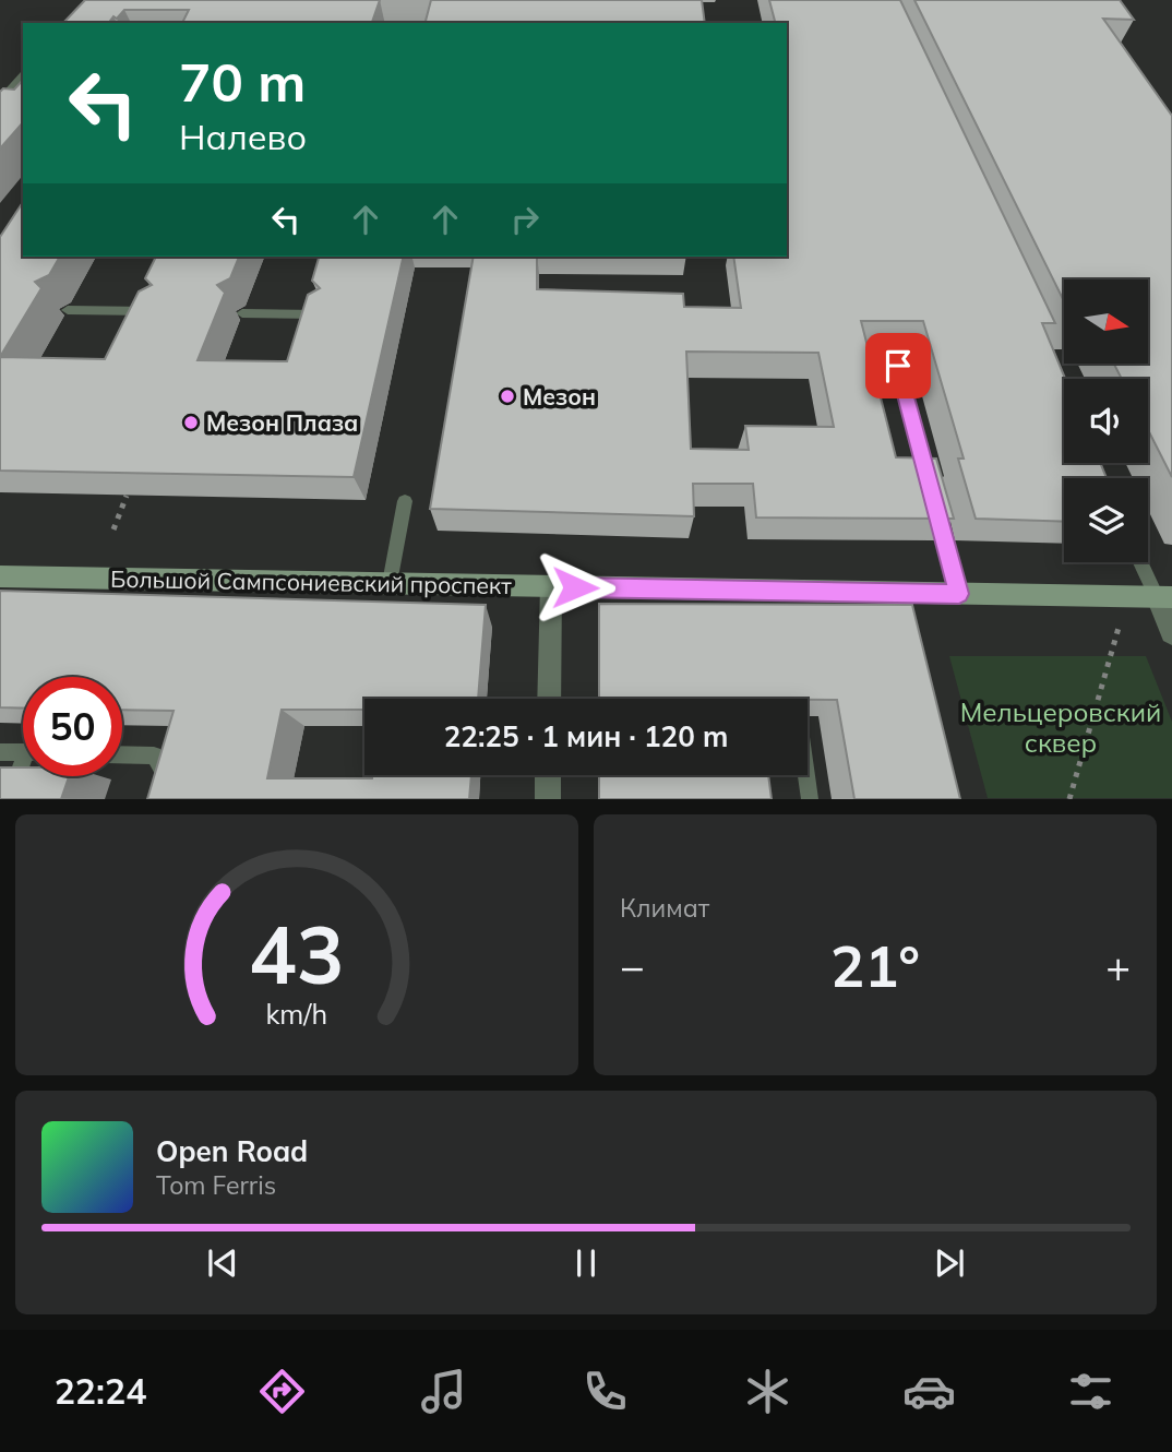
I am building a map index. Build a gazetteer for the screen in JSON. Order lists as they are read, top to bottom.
{
  "streets": {
    "main road": ["Большой Сампсониевский проспект"]
  },
  "parks": ["Мельцеровский сквер"],
  "places": ["Мезон", "Мезон Плаза"],
  "north": "right",
  "page": {
    "turn": ["70 m", "Налево"],
    "limit": "50",
    "trip": "22:25 · 1 мин · 120 m",
    "tile": "Климат",
    "heat": ["−", "21°", "+"],
    "song": ["Open Road", "Tom Ferris"],
    "tabs": "22:24",
    "gauge": ["43", "km/h"]
  }
}
